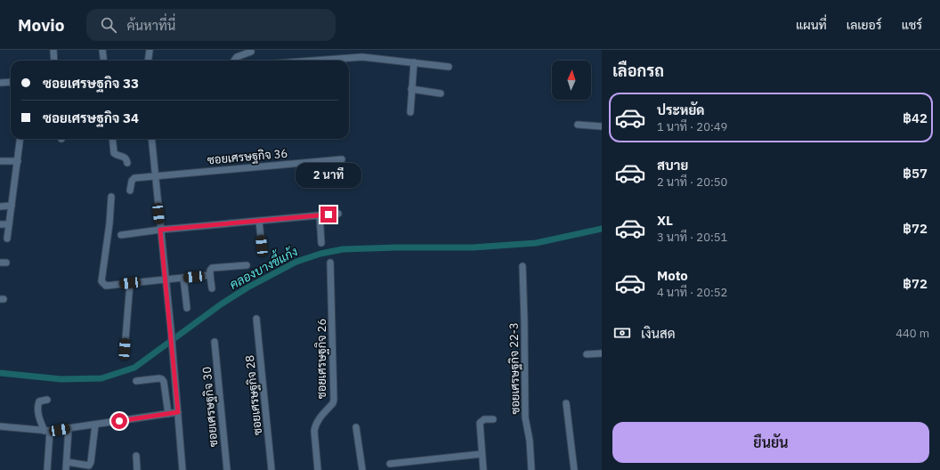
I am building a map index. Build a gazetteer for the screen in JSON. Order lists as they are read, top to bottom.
{
  "streets": {
    "street": [
      "ซอยเศรษฐกิจ 36",
      "ซอยเศรษฐกิจ 26",
      "ซอยเศรษฐกิจ 22-3",
      "ซอยเศรษฐกิจ 28",
      "ซอยเศรษฐกิจ 30"
    ]
  },
  "water": ["คลองบางขี้แก้ง"],
  "north": "top",
  "page": {
    "header": "Movio",
    "search": "ค้นหาที่นี่",
    "nav": ["แผนที่", "เลเยอร์", "แชร์"],
    "heading": "เลือกรถ",
    "banner": ["ซอยเศรษฐกิจ 33", "ซอยเศรษฐกิจ 34"],
    "list": [
      {
        "name": "ประหยัด",
        "note": "1 นาที · 20:49",
        "value": "฿42"
      },
      {
        "name": "สบาย",
        "note": "2 นาที · 20:50",
        "value": "฿57"
      },
      {
        "name": "XL",
        "note": "3 นาที · 20:51",
        "value": "฿72"
      },
      {
        "name": "Moto",
        "note": "4 นาที · 20:52",
        "value": "฿72"
      }
    ],
    "bubble": "2 นาที",
    "pay": ["เงินสด", "440 m"],
    "buttons": "ยืนยัน"
  }
}
